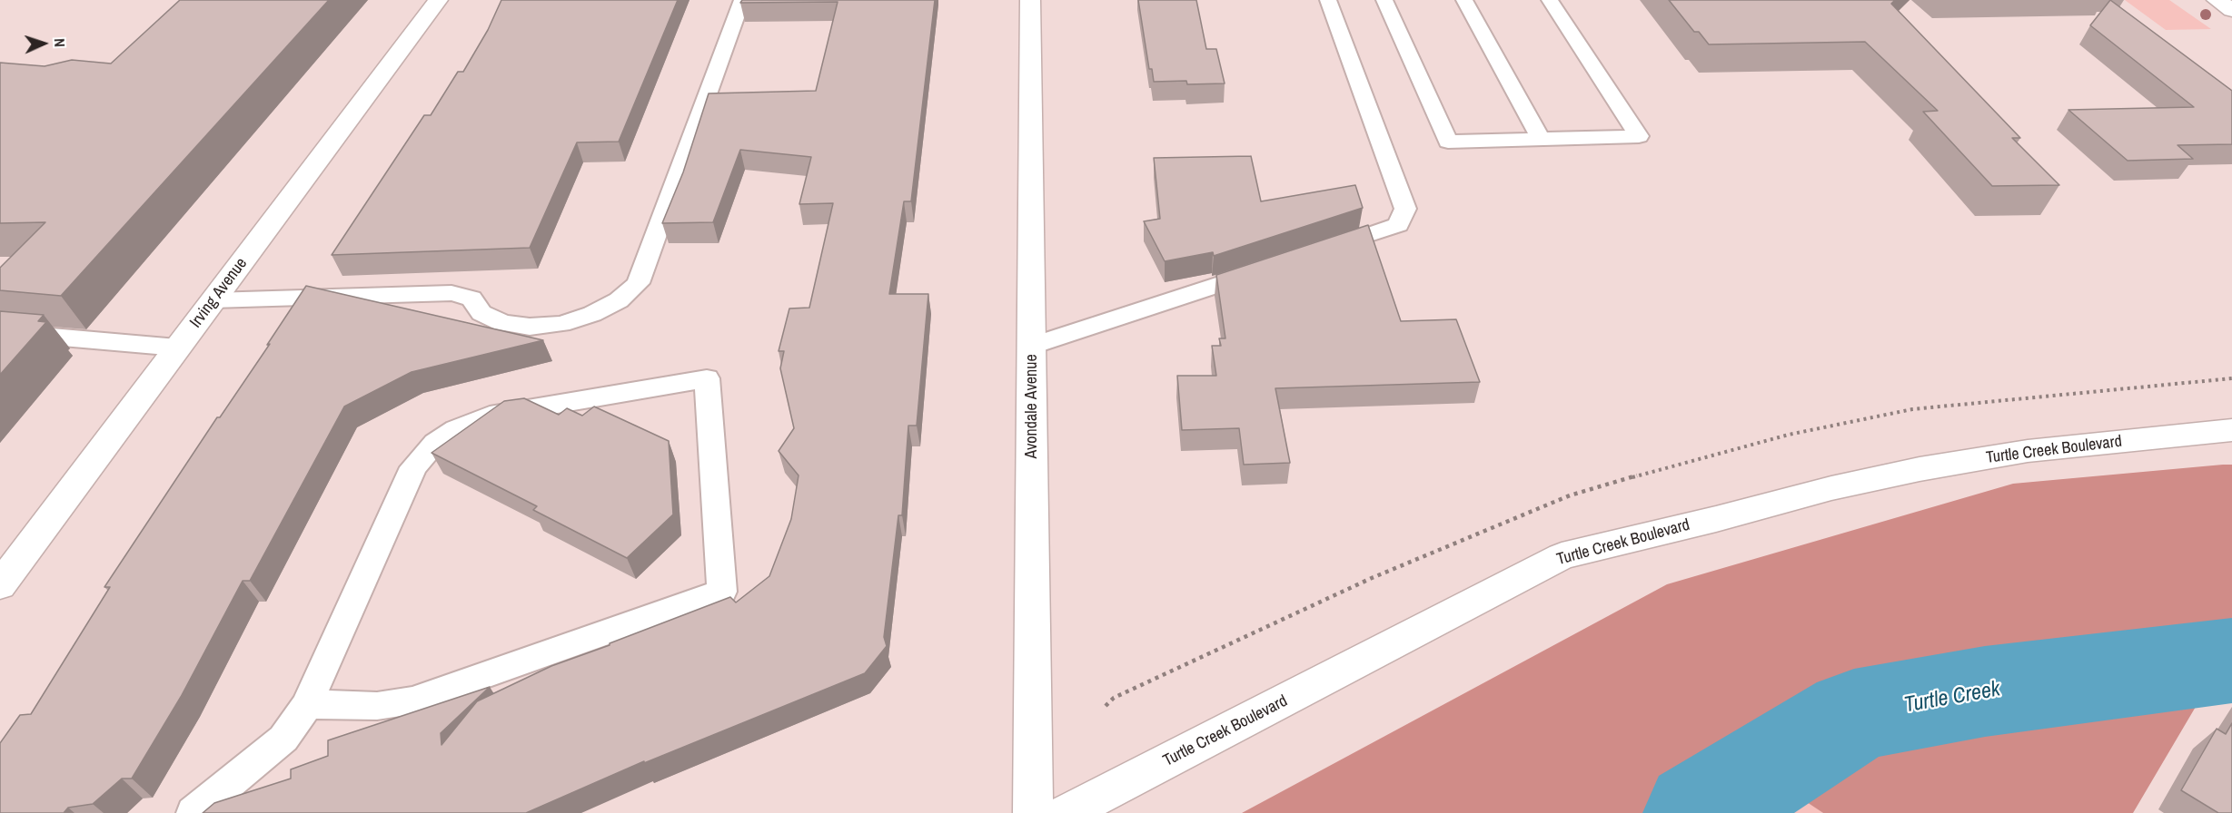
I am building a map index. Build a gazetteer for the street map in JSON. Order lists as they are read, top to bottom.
{
  "streets": {
    "main road": ["Irving Avenue", "Avondale Avenue", "Turtle Creek Boulevard"]
  },
  "water": ["Turtle Creek"],
  "north": "right"
}
